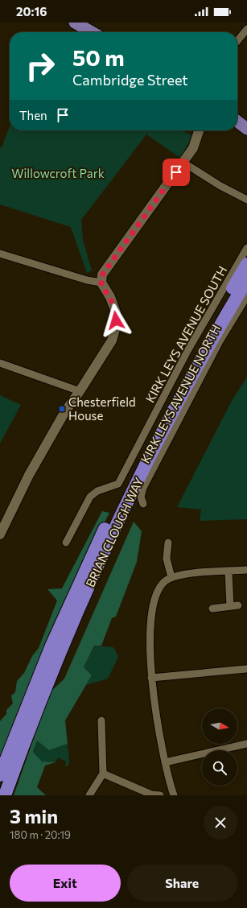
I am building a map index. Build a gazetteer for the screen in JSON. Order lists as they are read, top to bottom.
{
  "streets": {
    "highway": ["BRIAN CLOUGH WAY"],
    "street": ["KIRK LEYS AVENUE SOUTH", "KIRK LEYS AVENUE NORTH"]
  },
  "parks": ["Willowcroft Park"],
  "places": {
    "transit": ["Chesterfield House"]
  },
  "north": "right",
  "page": {
    "status": "20:16",
    "turn": ["50 m", "Cambridge Street"],
    "then": "Then",
    "heading": ["3 min", "180 m · 20:19"],
    "buttons": ["Exit", "Share"]
  }
}
